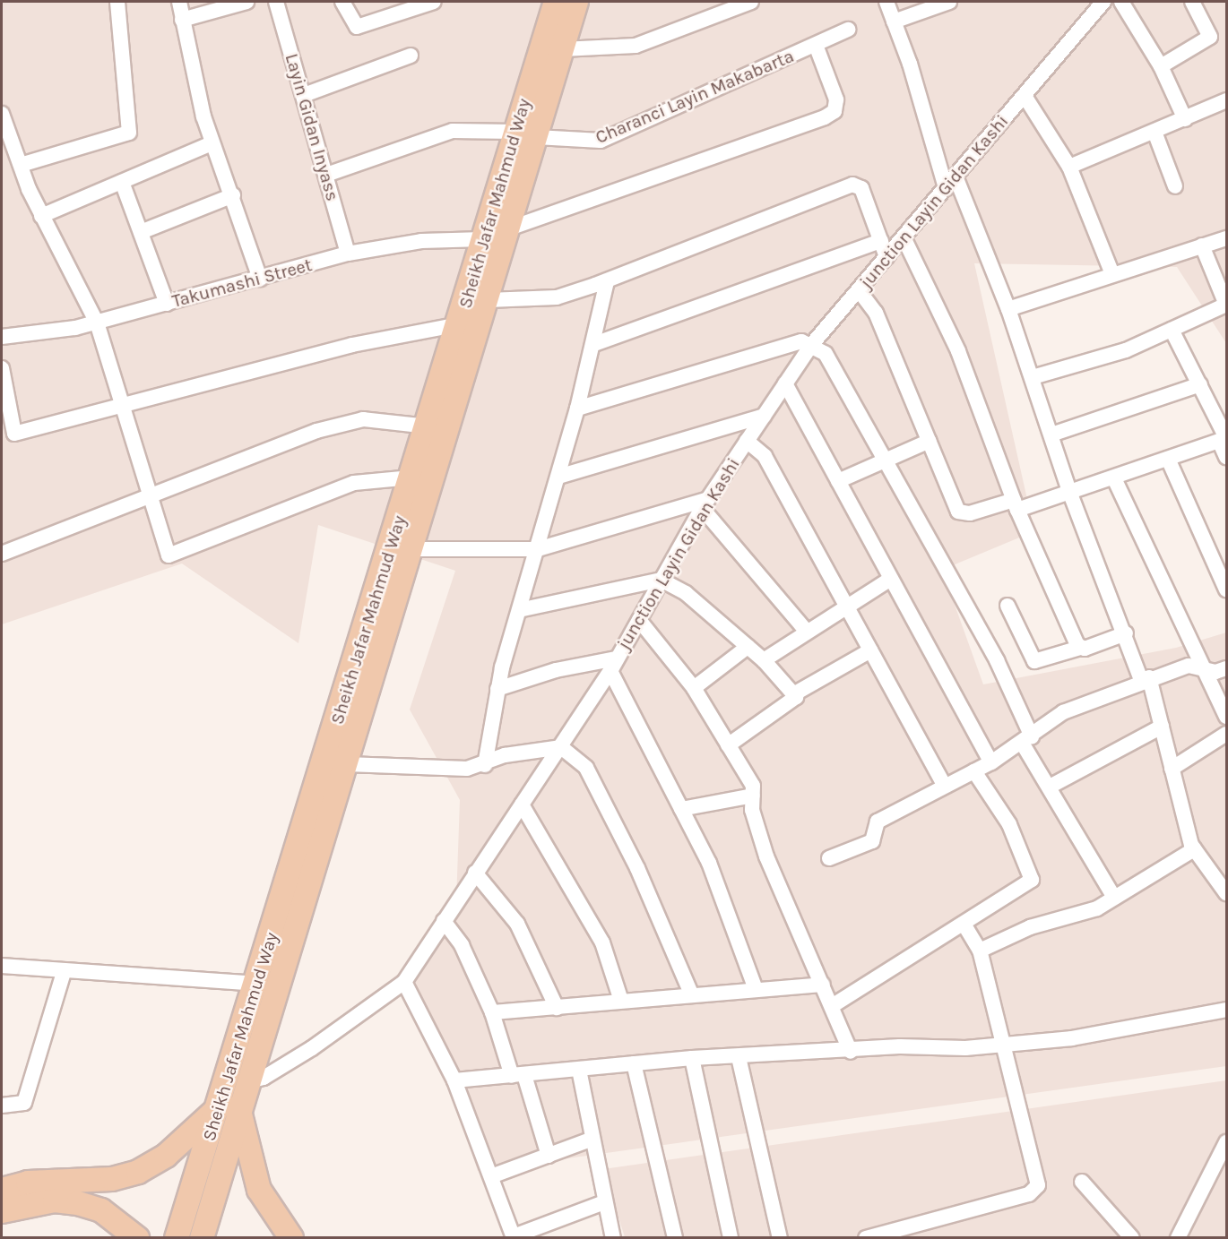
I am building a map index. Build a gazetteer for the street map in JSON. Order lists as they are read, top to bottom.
{
  "streets": {
    "main road": ["Sheikh Jafar Mahmud Way"],
    "street": [
      "Charanci Layin Makabarta",
      "Layin Gidan Inyass",
      "junction Layin Gidan Kashi",
      "Takumashi Street"
    ]
  },
  "crossings": [
    ["Charanci Layin Makabarta", "Sheikh Jafar Mahmud Way"],
    ["Layin Gidan Inyass", "Takumashi Street"],
    ["junction Layin Gidan Kashi", "Sheikh Jafar Mahmud Way"],
    ["Sheikh Jafar Mahmud Way", "Takumashi Street"]
  ]
}
